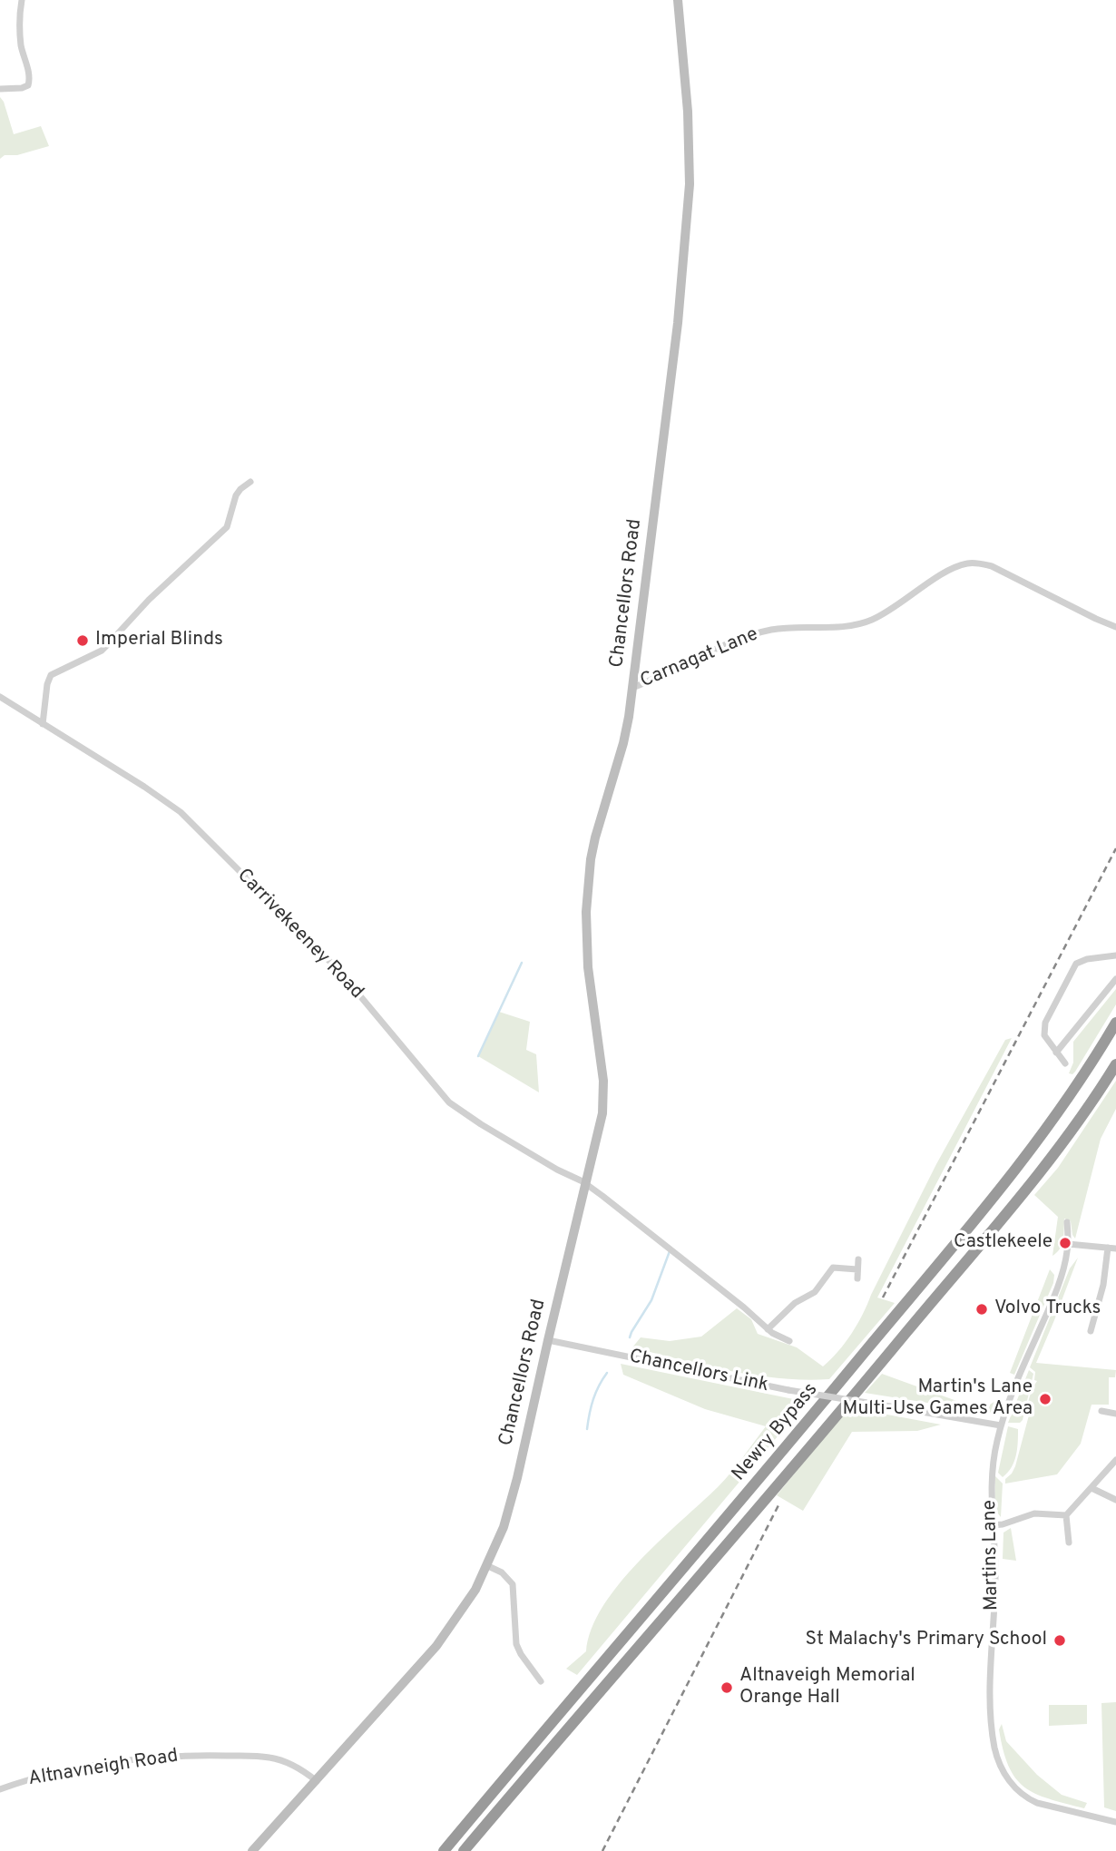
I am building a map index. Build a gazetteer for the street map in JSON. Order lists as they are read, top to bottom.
{
  "streets": {
    "highway": ["Newry Bypass"],
    "street": [
      "Chancellors Road",
      "Carnagat Lane",
      "Carrivekeeney Road",
      "Chancellors Link",
      "Martins Lane",
      "Altnavneigh Road"
    ]
  },
  "crossings": [
    ["Chancellors Road", "Carnagat Lane"],
    ["Chancellors Road", "Carrivekeeney Road"],
    ["Chancellors Road", "Chancellors Link"],
    ["Chancellors Road", "Altnavneigh Road"],
    ["Chancellors Link", "Martins Lane"]
  ],
  "places": [
    "Imperial Blinds",
    "Castlekeele",
    "Volvo Trucks",
    "Martin's Lane Multi-Use Games Area",
    "St Malachy's Primary School",
    "Altnaveigh Memorial Orange Hall"
  ]
}
